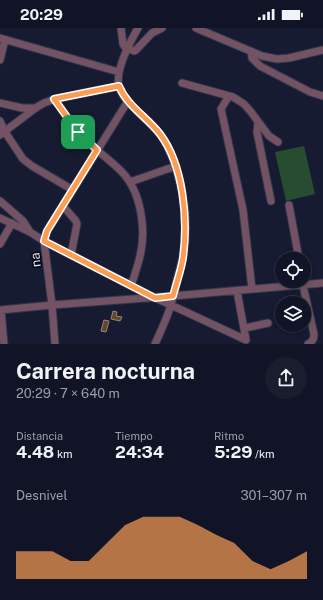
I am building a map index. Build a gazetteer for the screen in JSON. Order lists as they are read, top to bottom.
{
  "streets": {
    "street": ["na"]
  },
  "page": {
    "status": "20:29",
    "heading": ["Carrera nocturna", "20:29 · 7 × 640 m"],
    "stats": [
      ["Distancia", "4.48 km"],
      ["Tiempo", "24:34"],
      ["Ritmo", "5:29 /km"]
    ],
    "chart": ["Desnivel", "301–307 m"]
  }
}
